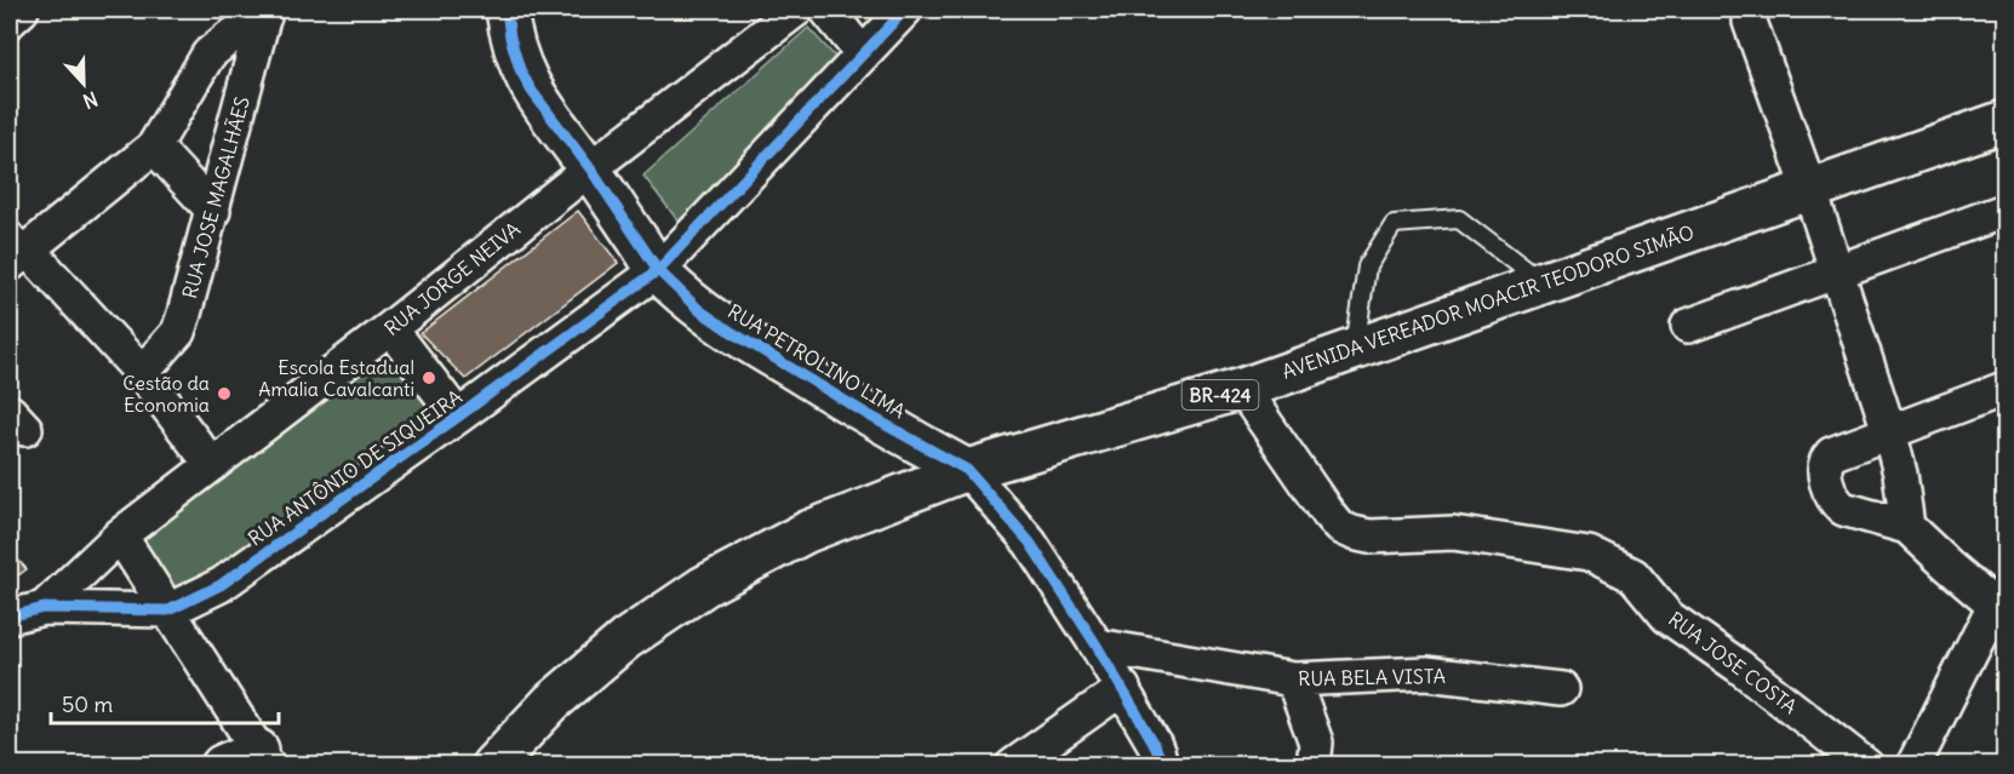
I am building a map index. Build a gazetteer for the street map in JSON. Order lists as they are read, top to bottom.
{
  "streets": {
    "main road": ["AVENIDA VEREADOR MOACIR TEODORO SIMÃO", "RUA PETROLINO LIMA", "BR-424"],
    "street": [
      "RUA JOSE MAGALHÃES",
      "RUA JORGE NEIVA",
      "RUA ANTÔNIO DE SIQUEIRA",
      "RUA JOSE COSTA",
      "RUA BELA VISTA"
    ]
  },
  "crossings": [
    ["RUA JORGE NEIVA", "RUA PETROLINO LIMA"],
    ["RUA JORGE NEIVA", "RUA ANTÔNIO DE SIQUEIRA"],
    ["AVENIDA VEREADOR MOACIR TEODORO SIMÃO", "RUA PETROLINO LIMA"],
    ["AVENIDA VEREADOR MOACIR TEODORO SIMÃO", "RUA JOSE COSTA"],
    ["RUA PETROLINO LIMA", "RUA ANTÔNIO DE SIQUEIRA"]
  ],
  "places": ["Escola Estadual Amalia Cavalcanti", "Cestão da Economia"],
  "scale_bar": "50 m",
  "north": "bottom"
}
